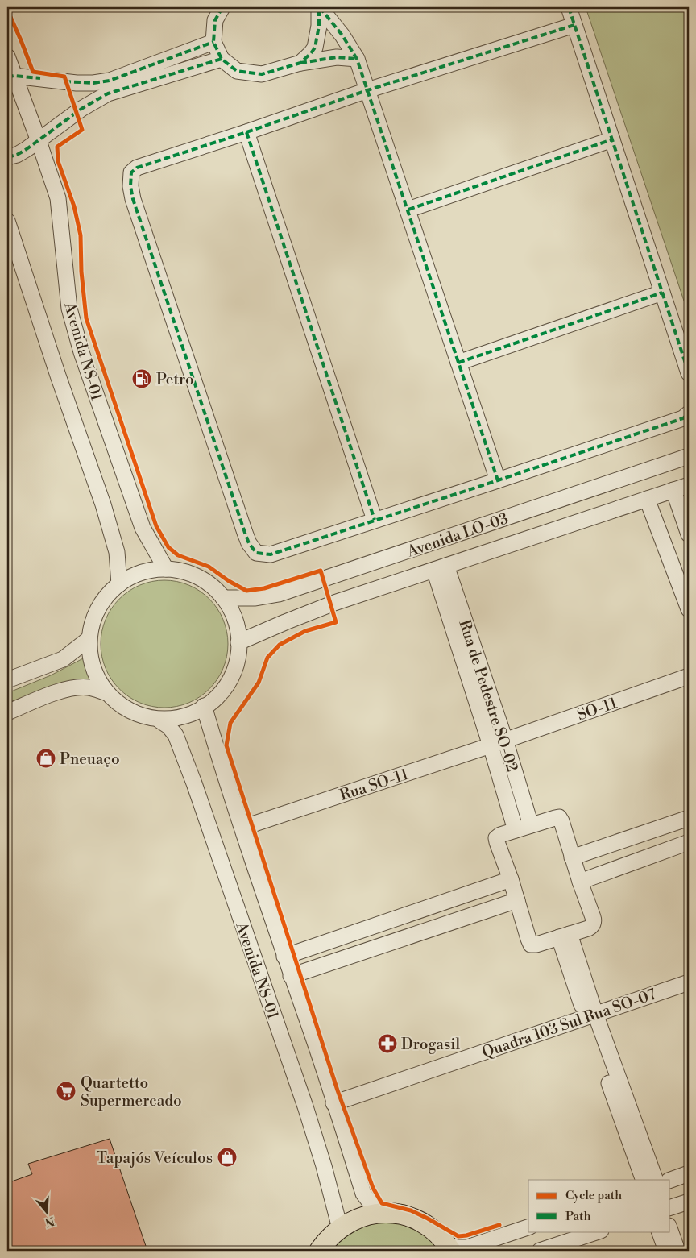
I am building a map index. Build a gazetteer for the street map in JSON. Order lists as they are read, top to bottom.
{
  "streets": {
    "street": [
      "Avenida NS-01",
      "Avenida LO-03",
      "Rua de Pedestre SO-02",
      "SO-11",
      "Rua SO-11",
      "Quadra 103 Sul Rua SO-07"
    ]
  },
  "crossings": [
    ["Avenida NS-01", "Rua SO-11"],
    ["Avenida NS-01", "Quadra 103 Sul Rua SO-07"],
    ["Avenida LO-03", "Rua de Pedestre SO-02"],
    ["Rua de Pedestre SO-02", "SO-11"],
    ["Rua de Pedestre SO-02", "Rua SO-11"],
    ["SO-11", "Rua SO-11"]
  ],
  "places": {
    "fuel station": ["Petro"],
    "shop": ["Pneuaço", "Tapajós Veículos"],
    "pharmacy": ["Drogasil"],
    "supermarket": ["Quartetto Supermercado"]
  },
  "legend": ["Cycle path", "Path"],
  "north": "bottom"
}
